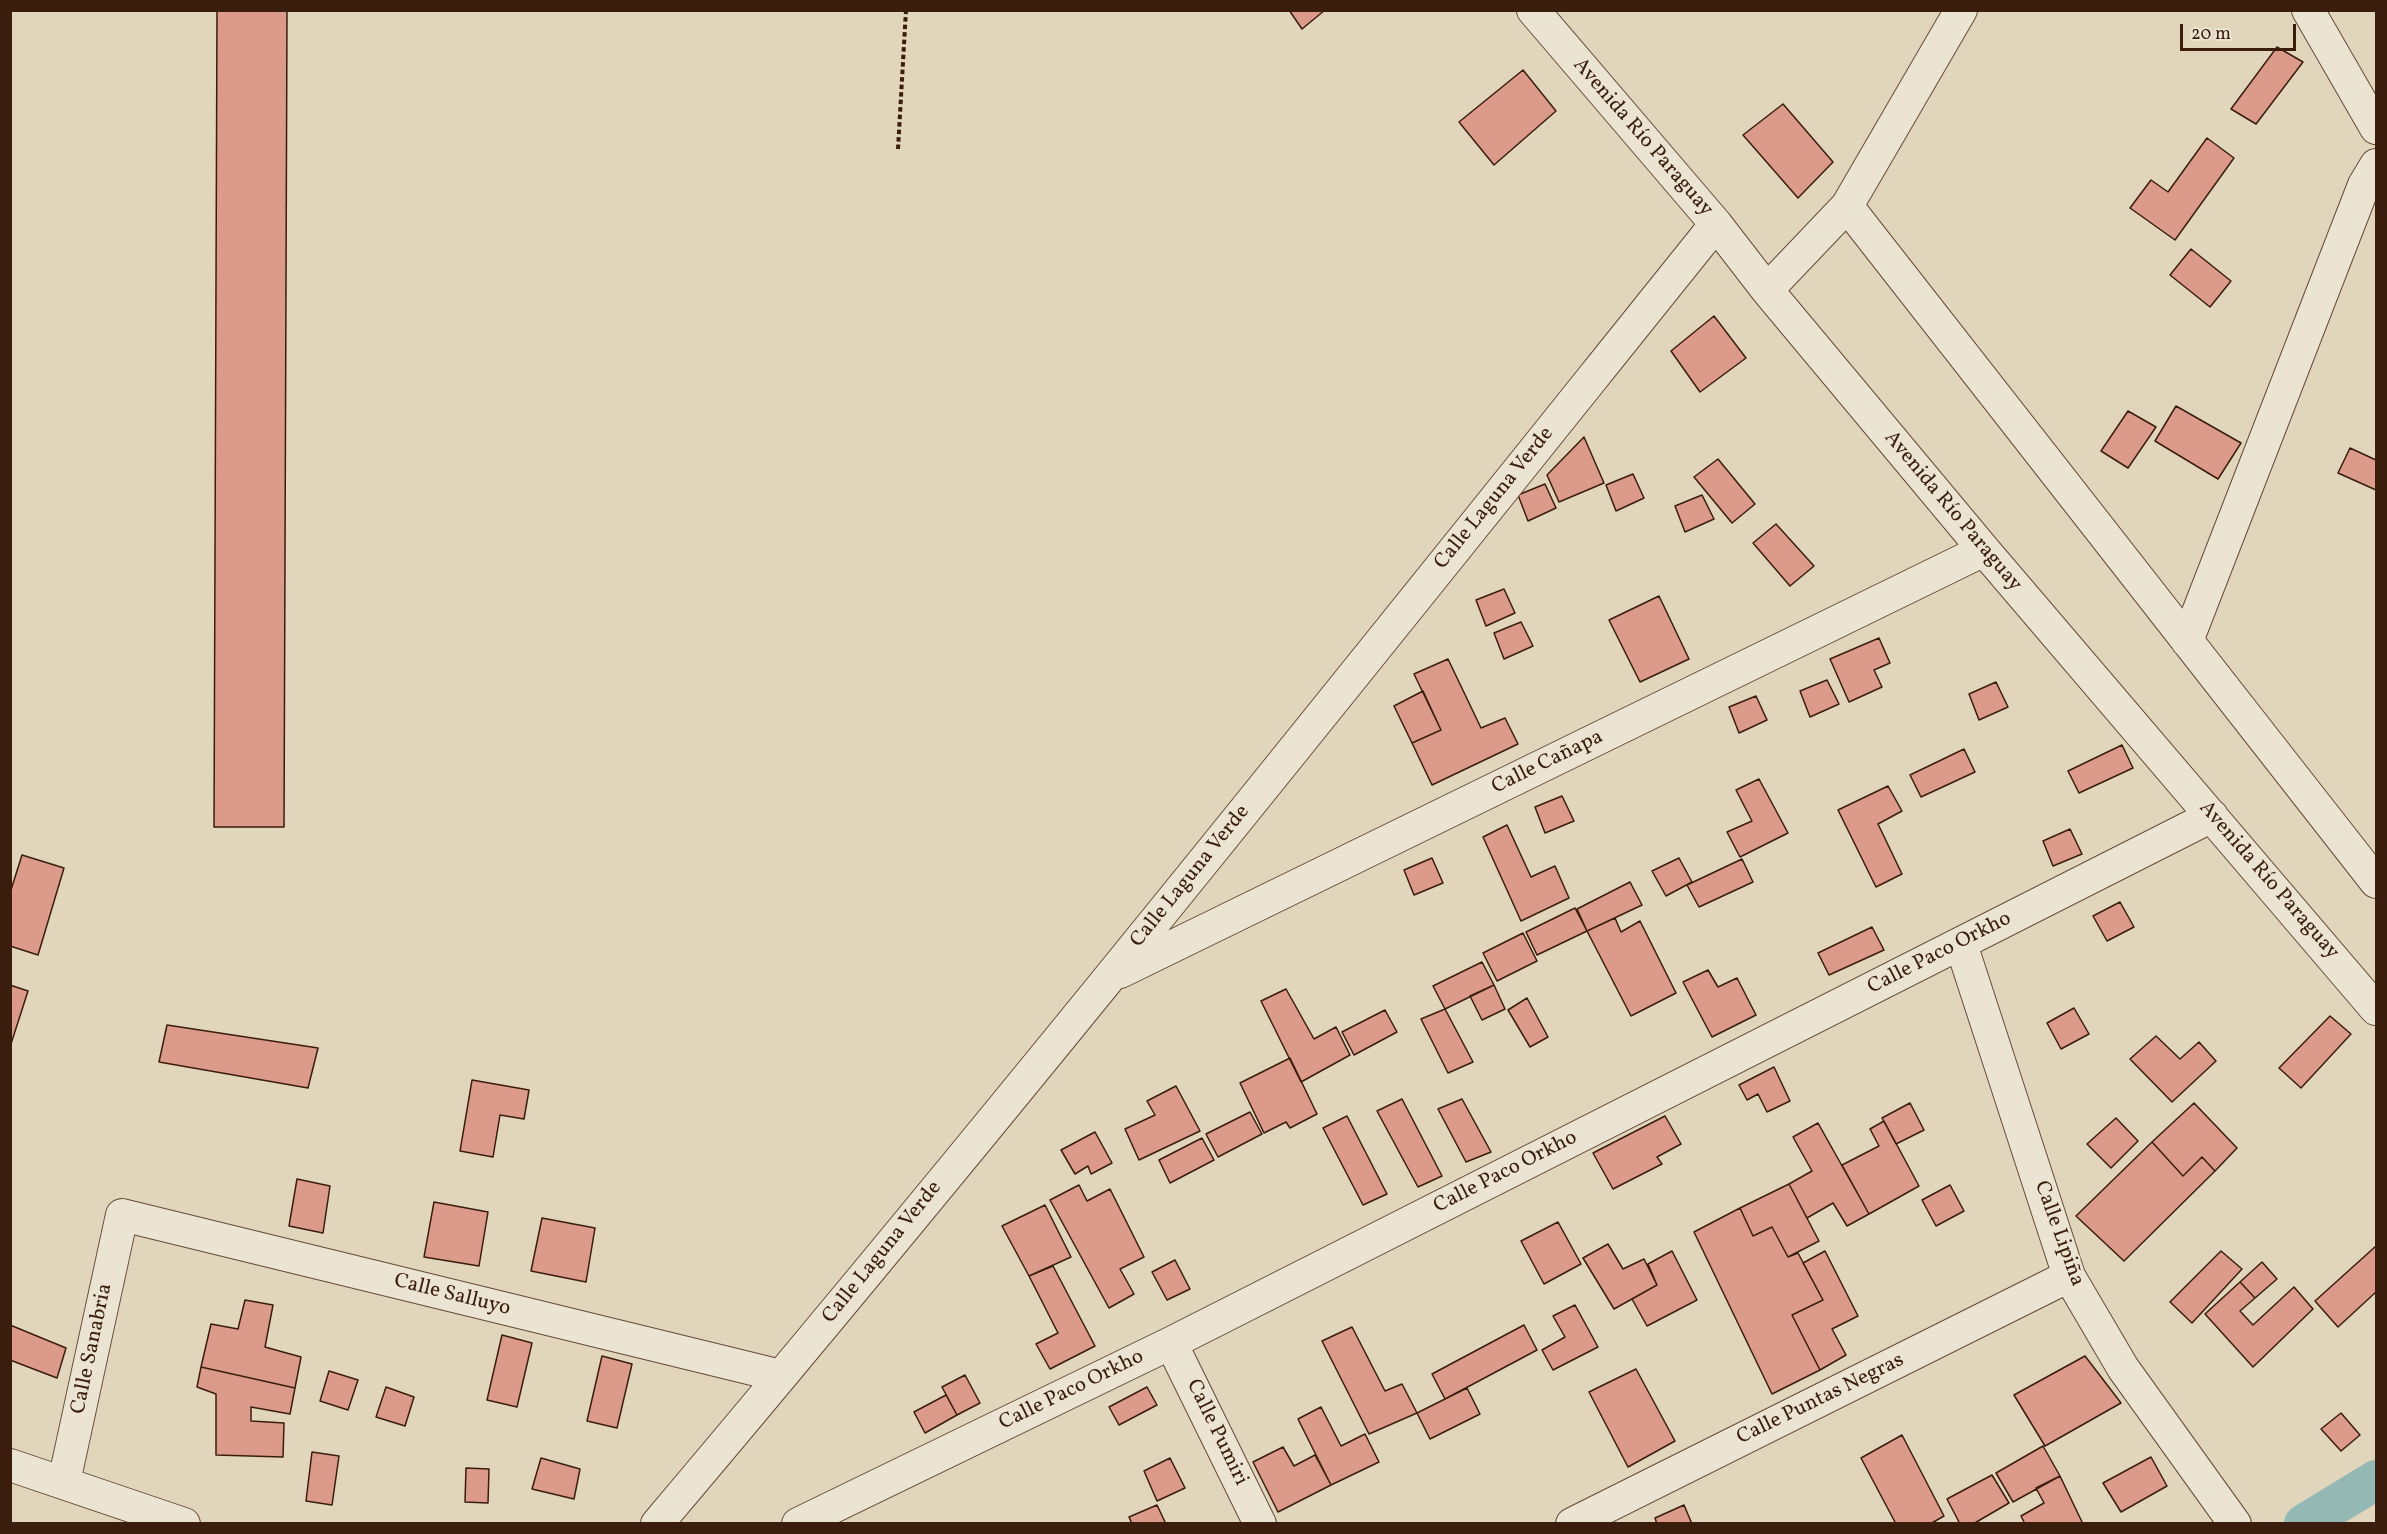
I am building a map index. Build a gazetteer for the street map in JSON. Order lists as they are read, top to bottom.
{
  "streets": {
    "street": [
      "Avenida Río Paraguay",
      "Calle Laguna Verde",
      "Calle Cañapa",
      "Calle Paco Orkho",
      "Calle Lipiña",
      "Calle Salluyo",
      "Calle Sanabria",
      "Calle Puntas Negras",
      "Calle Pumiri"
    ]
  },
  "crossings": [
    ["Avenida Río Paraguay", "Calle Laguna Verde"],
    ["Avenida Río Paraguay", "Calle Cañapa"],
    ["Avenida Río Paraguay", "Calle Paco Orkho"],
    ["Calle Laguna Verde", "Calle Cañapa"],
    ["Calle Laguna Verde", "Calle Salluyo"],
    ["Calle Paco Orkho", "Calle Lipiña"],
    ["Calle Paco Orkho", "Calle Pumiri"],
    ["Calle Lipiña", "Calle Puntas Negras"],
    ["Calle Salluyo", "Calle Sanabria"]
  ],
  "scale_bar": "20 m"
}
